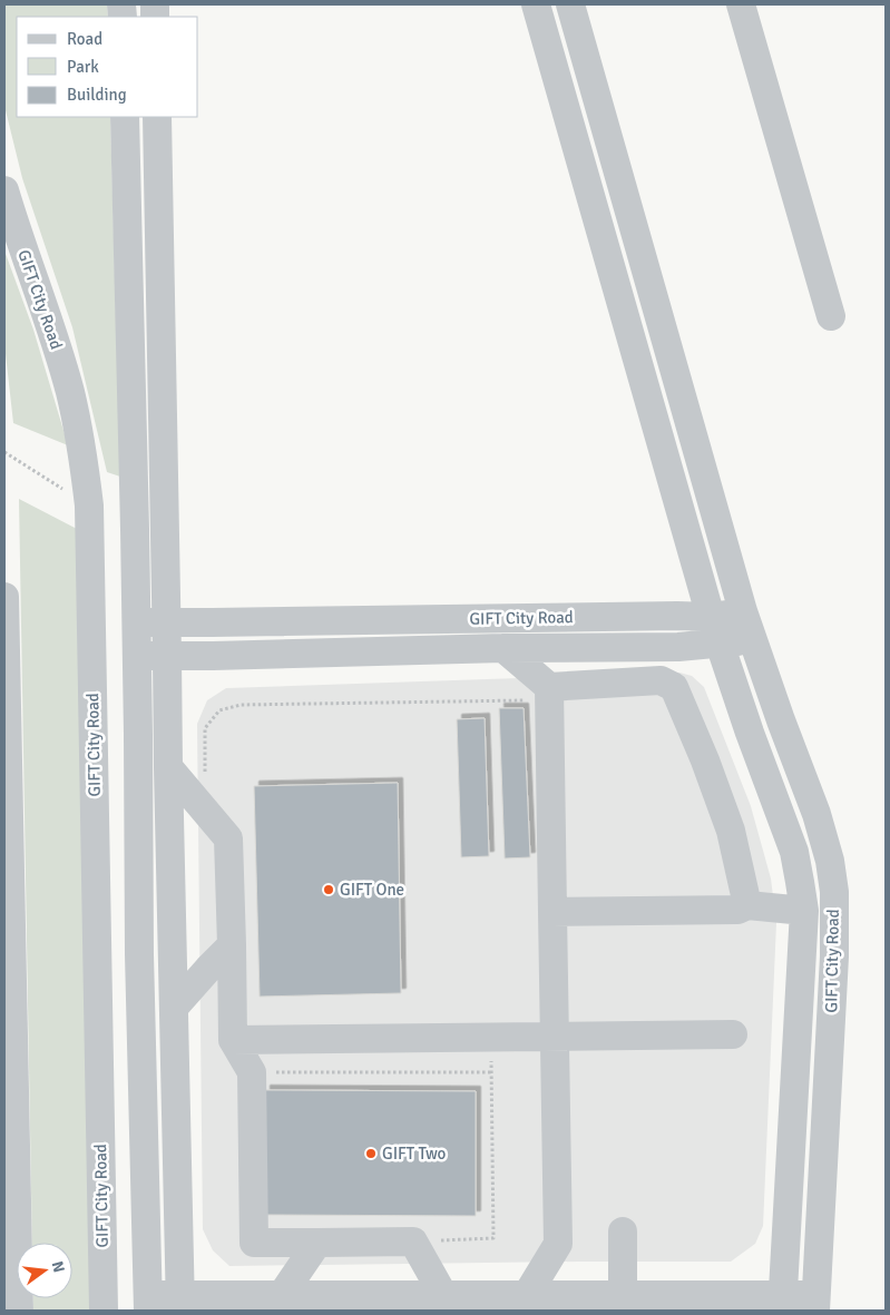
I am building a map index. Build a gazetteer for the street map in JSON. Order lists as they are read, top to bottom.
{
  "streets": {
    "street": ["GIFT City Road"]
  },
  "places": ["GIFT One", "GIFT Two"],
  "legend": ["Road", "Park", "Building"],
  "north": "right"
}
